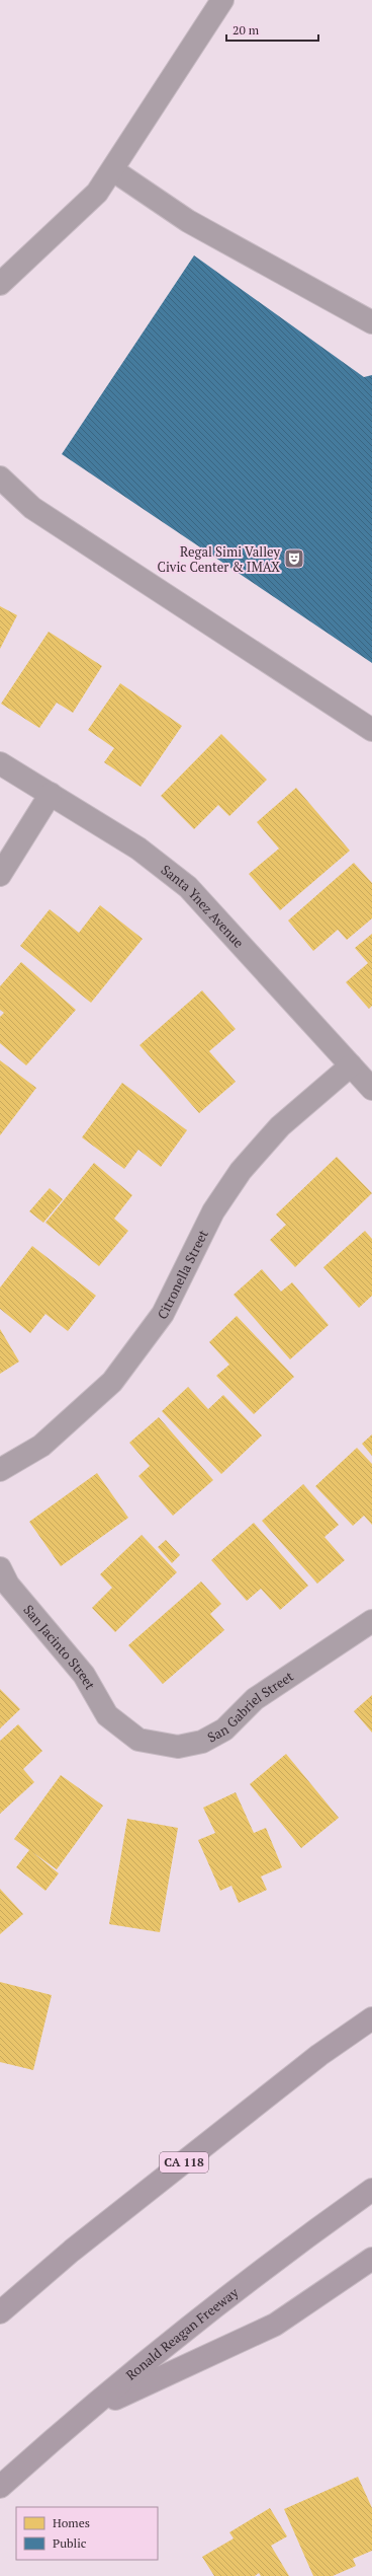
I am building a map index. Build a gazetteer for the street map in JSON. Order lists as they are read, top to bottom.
{
  "streets": {
    "highway": ["CA 118", "Ronald Reagan Freeway"],
    "street": [
      "Santa Ynez Avenue",
      "Citronella Street",
      "San Jacinto Street",
      "San Gabriel Street"
    ]
  },
  "crossings": [
    ["Santa Ynez Avenue", "Citronella Street"],
    ["San Jacinto Street", "San Gabriel Street"]
  ],
  "places": {
    "theatre": ["Regal Simi Valley Civic Center & IMAX"]
  },
  "legend": ["Homes", "Public"],
  "scale_bar": "20 m"
}
